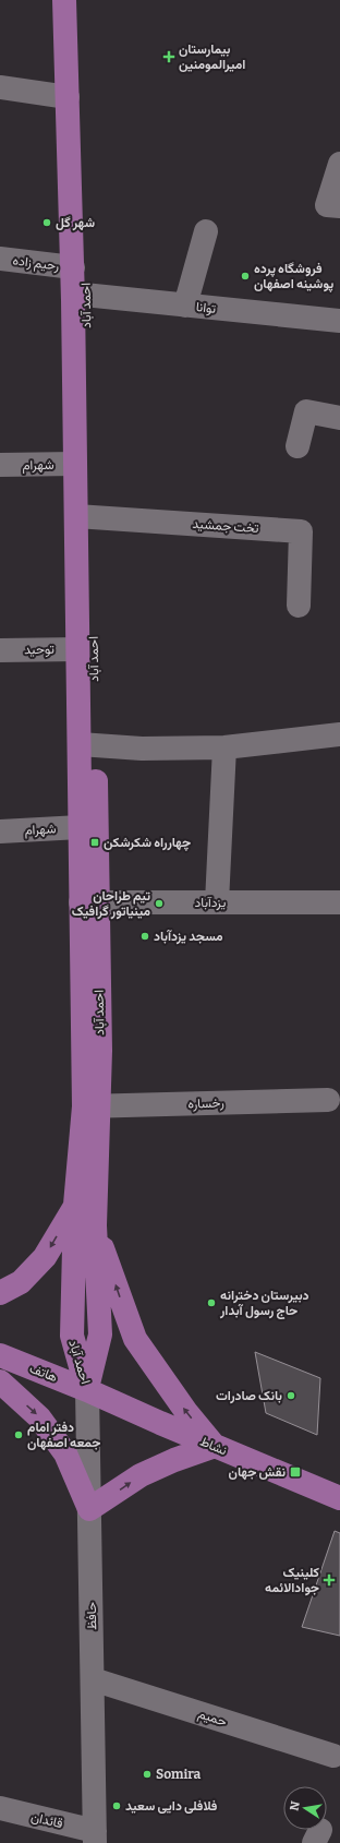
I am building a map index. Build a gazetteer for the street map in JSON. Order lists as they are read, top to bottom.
{
  "streets": {
    "main road": ["احمد آباد", "هاتف", "نشاط"],
    "street": [
      "رحیم زاده",
      "توانا",
      "شهرام",
      "تخت جمشید",
      "توحید",
      "یزدآباد",
      "رخساره",
      "حافظ",
      "حمیم",
      "قائدان"
    ]
  },
  "crossings": [
    ["رحیم زاده", "احمد آباد"],
    ["احمد آباد", "توانا"],
    ["احمد آباد", "شهرام"],
    ["احمد آباد", "تخت جمشید"],
    ["احمد آباد", "توحید"],
    ["احمد آباد", "یزدآباد"],
    ["احمد آباد", "رخساره"],
    ["احمد آباد", "هاتف"],
    ["احمد آباد", "نشاط"],
    ["احمد آباد", "حافظ"],
    ["هاتف", "نشاط"],
    ["هاتف", "حافظ"],
    ["نشاط", "حافظ"],
    ["حافظ", "حمیم"],
    ["حافظ", "قائدان"]
  ],
  "places": {
    "health": ["بیمارستان امیرالمومنین", "کلینیک جوادالائمه"],
    "other": [
      "شهر گل",
      "فروشگاه پرده پوشینه اصفهان",
      "تیم طراحان مینیاتور گرافیک",
      "مسجد یزدآباد",
      "دبیرستان دخترانه حاج رسول آبدار",
      "بانک صادرات",
      "دفتر امام جمعه اصفهان",
      "Somira",
      "فلافلی دایی سعید"
    ],
    "transit": ["چهارراه شکرشکن", "نقش جهان"]
  },
  "north": "left"
}
